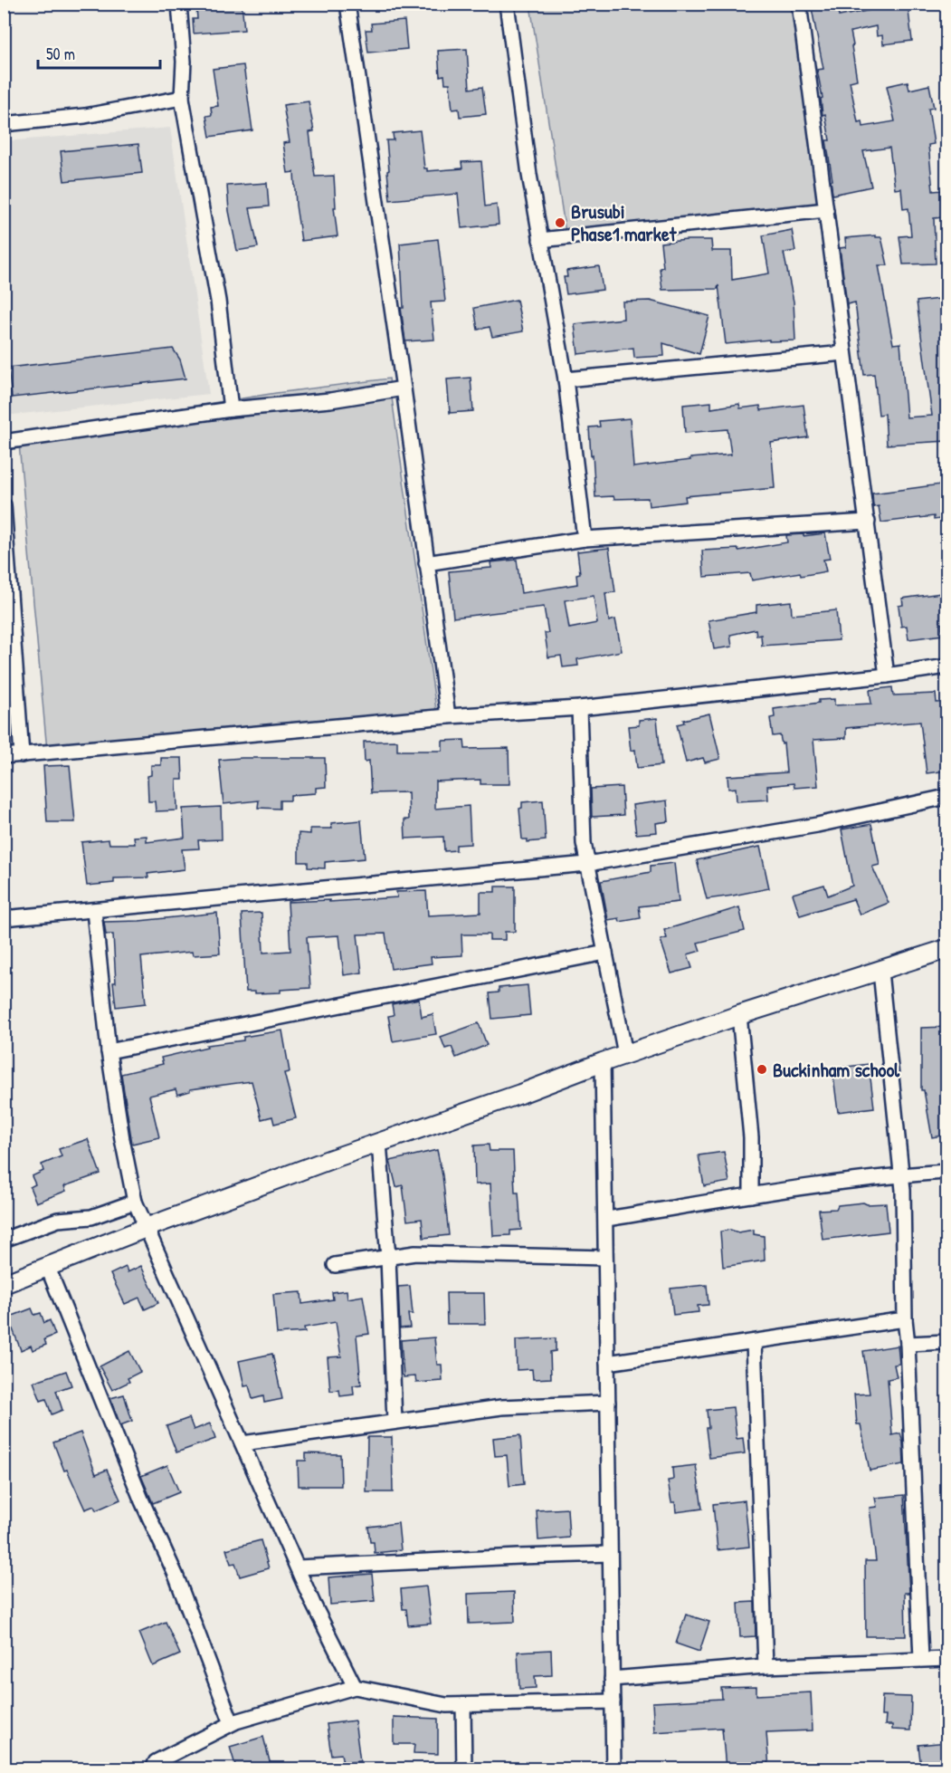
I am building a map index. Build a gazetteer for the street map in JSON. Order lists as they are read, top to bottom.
{
  "places": ["Brusubi Phase1 market", "Buckinham school"],
  "scale_bar": "50 m"
}
